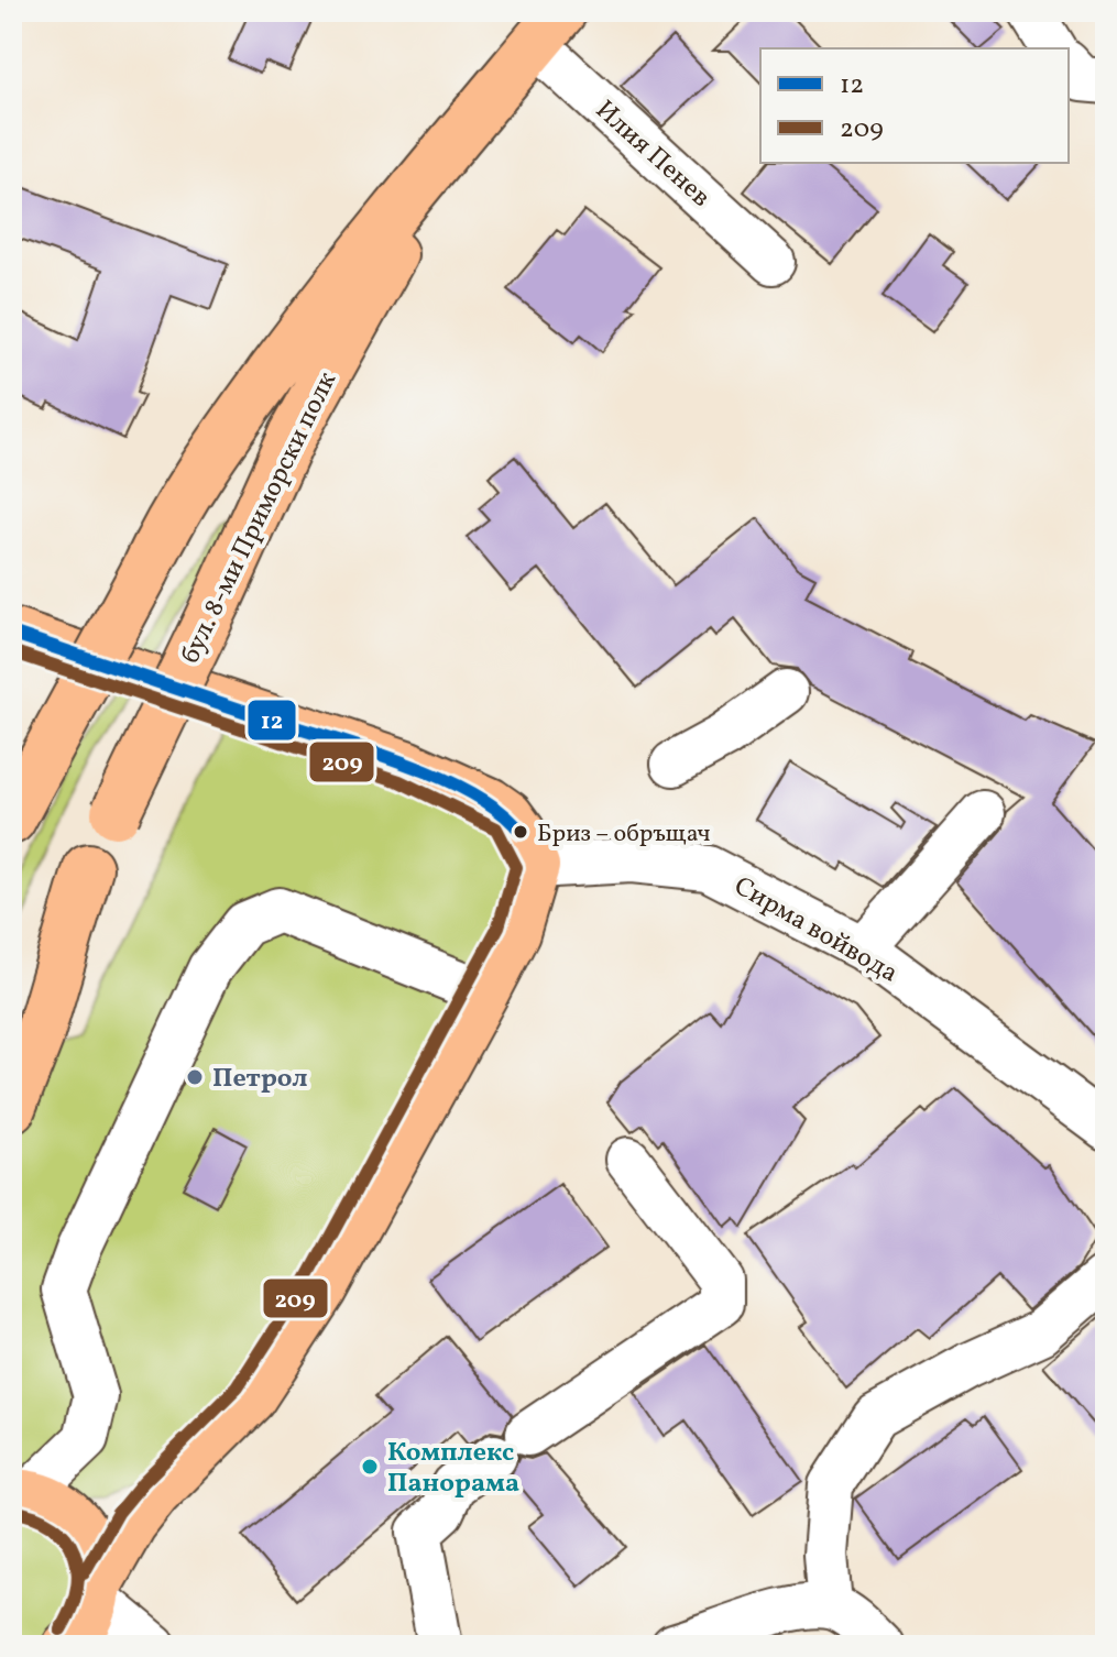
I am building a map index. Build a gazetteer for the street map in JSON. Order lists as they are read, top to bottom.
{
  "streets": {
    "main road": ["бул. 8-ми Приморски полк"],
    "street": ["Илия Пенев", "Сирма войвода"]
  },
  "crossings": [
    ["Илия Пенев", "бул. 8-ми Приморски полк"]
  ],
  "places": ["Бриз – обръщач", "Петрол", "Комплекс Панорама"],
  "lines": ["transit line 12", "transit line 209"],
  "legend": ["12", "209"]
}
